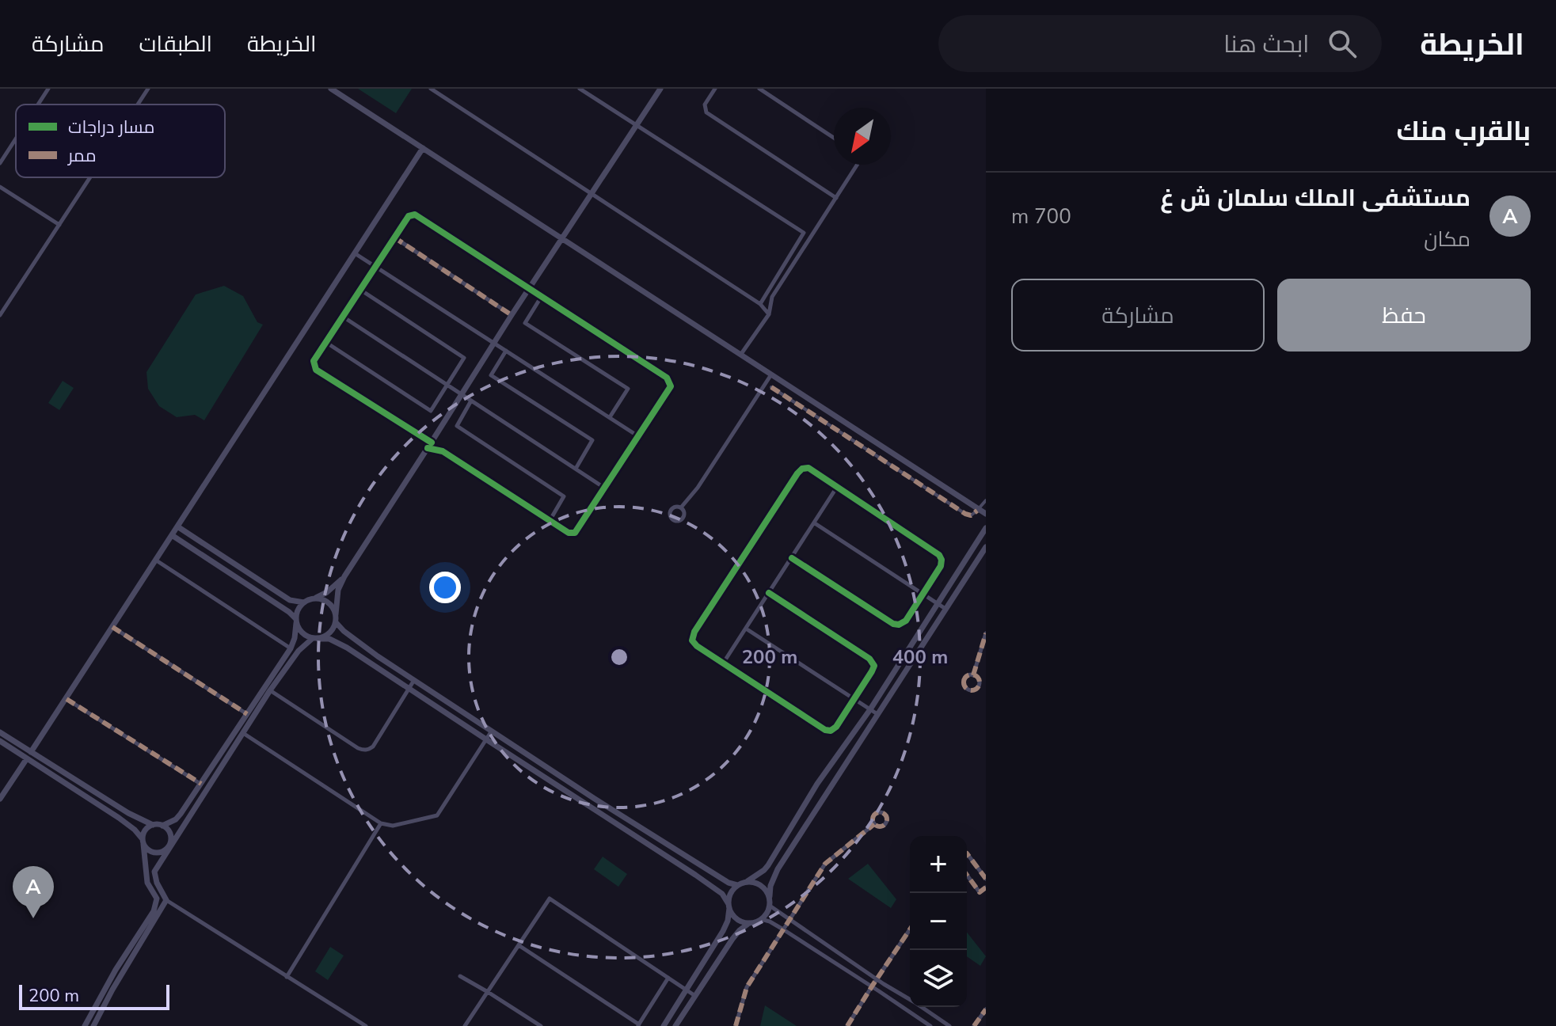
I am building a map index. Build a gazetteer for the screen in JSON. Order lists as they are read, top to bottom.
{
  "legend": ["مسار دراجات", "ممر"],
  "scale_bar": "200 m",
  "north": "bottom left",
  "page": {
    "header": "الخريطة",
    "search": "ابحث هنا",
    "nav": ["الخريطة", "الطبقات", "مشاركة"],
    "heading": "بالقرب منك",
    "list": [
      {
        "mark": "A",
        "name": "مستشفى الملك سلمان ش غ",
        "note": "مكان",
        "value": "700 m"
      }
    ],
    "buttons": ["حفظ", "مشاركة"],
    "map_buttons": ["+", "−"],
    "pins": "A",
    "scale": "200 m"
  },
  "rings": ["200 m", "400 m"]
}
